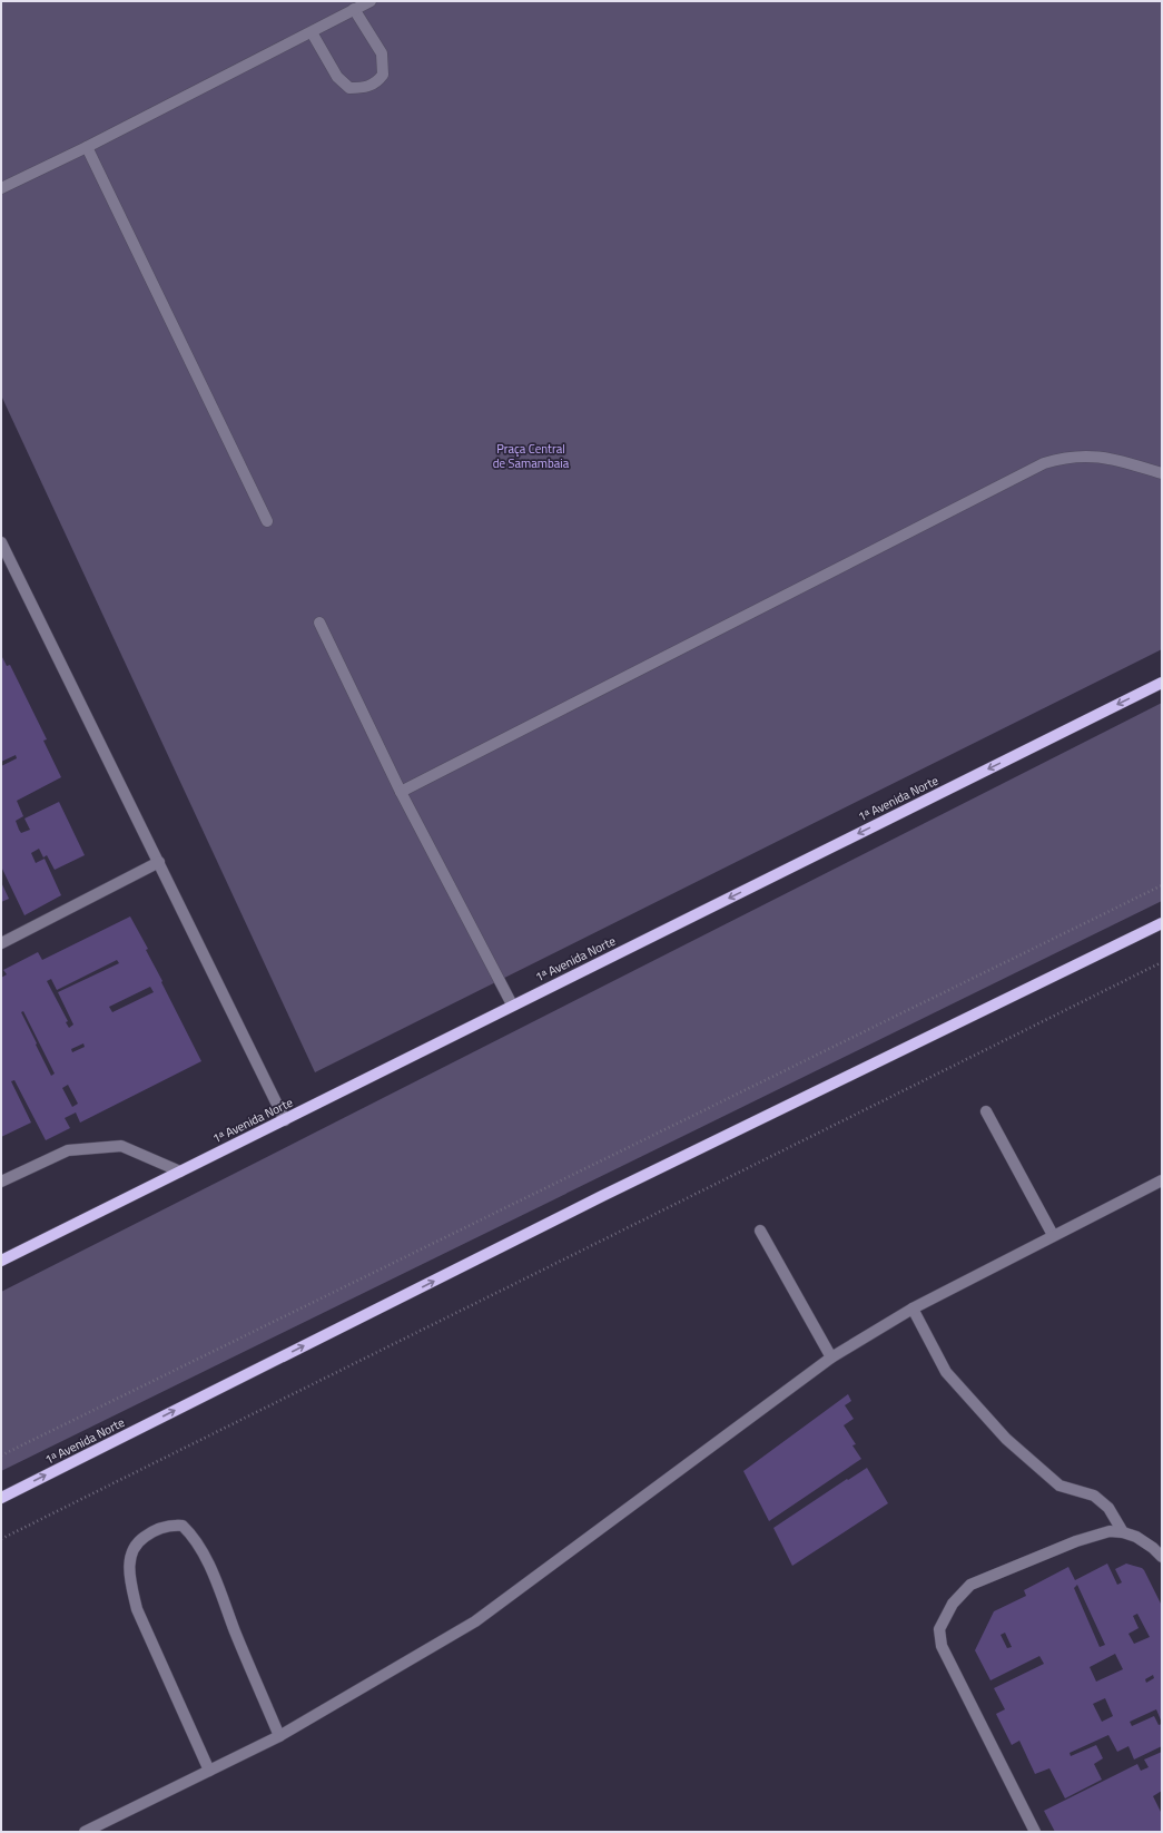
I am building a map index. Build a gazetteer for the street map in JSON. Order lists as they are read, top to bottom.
{
  "streets": {
    "main road": ["1ᵃ Avenida Norte"]
  },
  "parks": ["Praça Central de Samambaia"]
}
